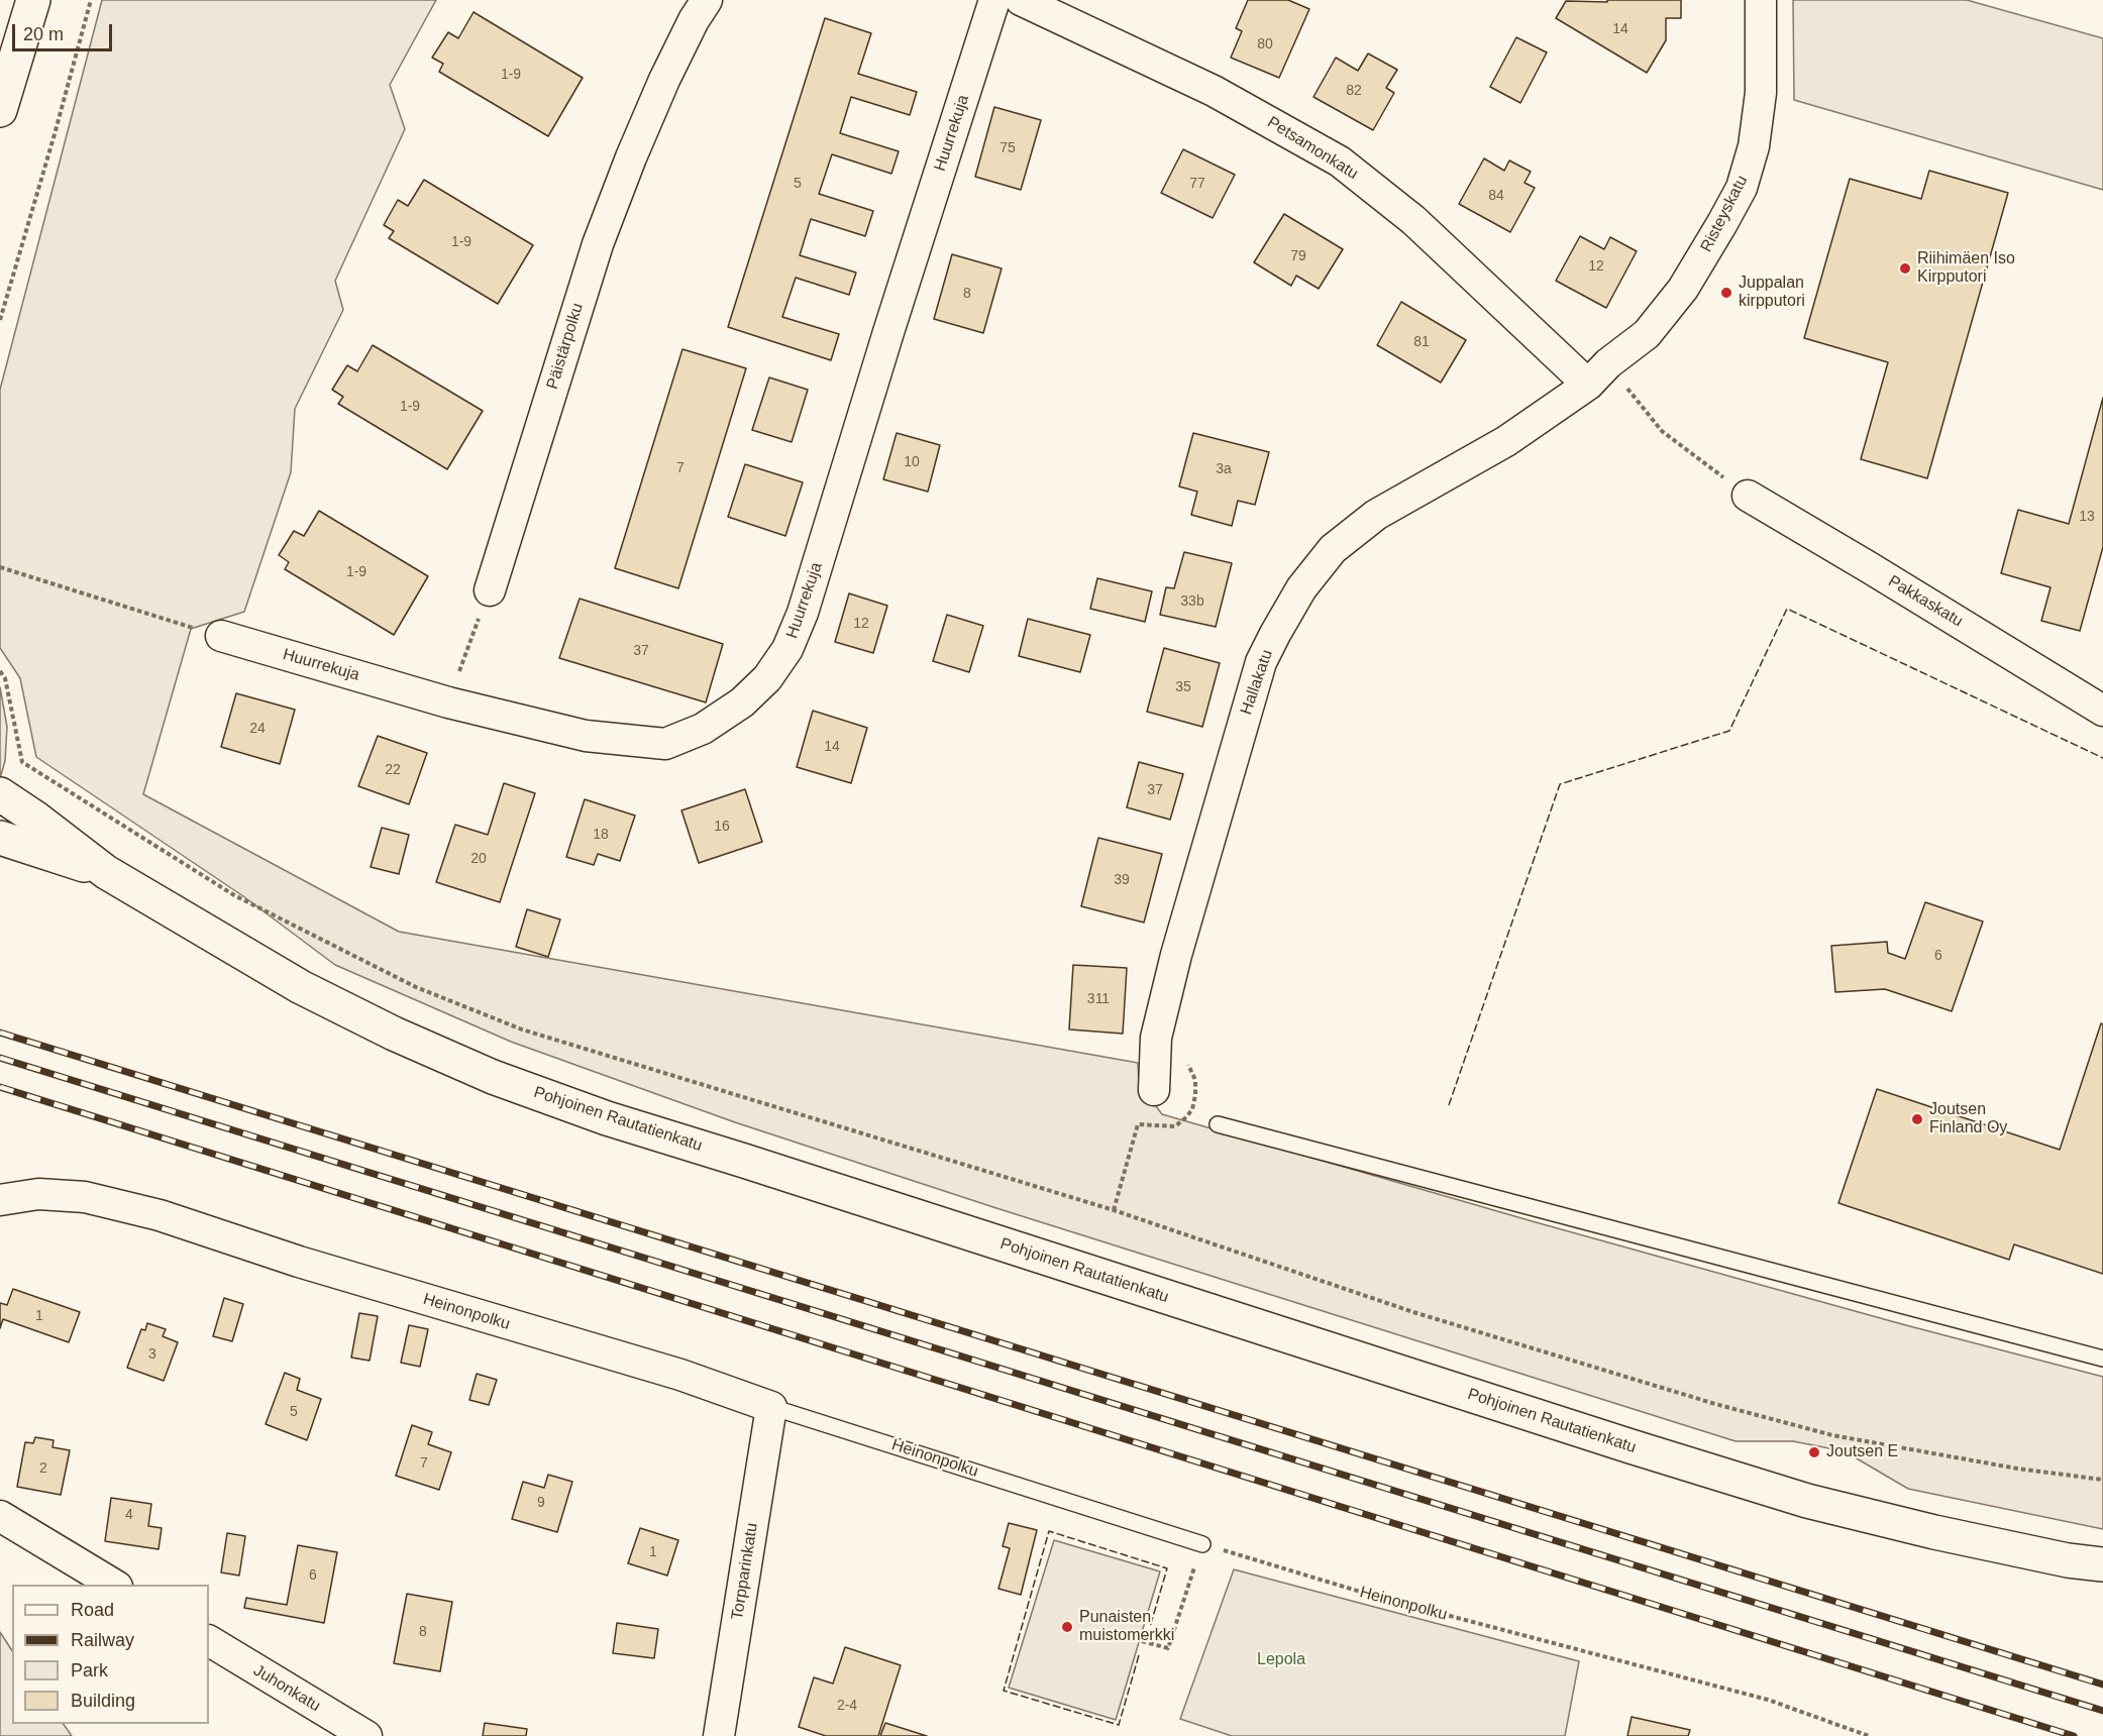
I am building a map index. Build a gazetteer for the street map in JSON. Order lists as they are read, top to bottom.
{
  "streets": {
    "street": [
      "Huurrekuja",
      "Petsamonkatu",
      "Risteyskatu",
      "Päistärpolku",
      "Pakkaskatu",
      "Hallakatu",
      "Pohjoinen Rautatienkatu",
      "Heinonpolku",
      "Torpparinkatu",
      "Juhonkatu"
    ]
  },
  "crossings": [
    ["Petsamonkatu", "Risteyskatu"],
    ["Petsamonkatu", "Hallakatu"],
    ["Risteyskatu", "Hallakatu"],
    ["Heinonpolku", "Torpparinkatu"]
  ],
  "parks": ["Lepola"],
  "places": [
    "Riihimäen Iso Kirpputori",
    "Juppalan kirpputori",
    "Joutsen Finland Oy",
    "Joutsen E",
    "Punaisten muistomerkki"
  ],
  "house_numbers": [
    "14",
    "80",
    "1-9",
    "82",
    "75",
    "5",
    "77",
    "84",
    "1-9",
    "79",
    "12",
    "8",
    "81",
    "1-9",
    "10",
    "7",
    "3a",
    "13",
    "1-9",
    "33b",
    "12",
    "37",
    "35",
    "24",
    "14",
    "22",
    "37",
    "16",
    "18",
    "20",
    "39",
    "6",
    "311",
    "1",
    "3",
    "5",
    "7",
    "2",
    "9",
    "4",
    "1",
    "6",
    "8",
    "2-4"
  ],
  "legend": [
    "Road",
    "Railway",
    "Park",
    "Building"
  ],
  "scale_bar": "20 m"
}
